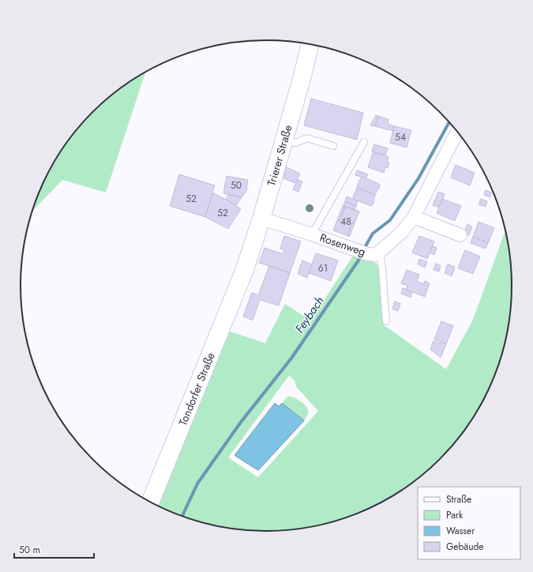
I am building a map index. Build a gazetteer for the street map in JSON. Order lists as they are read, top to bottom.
{
  "streets": {
    "main road": ["Trierer Straße", "Tondorfer Straße"],
    "street": ["Rosenweg"]
  },
  "crossings": [
    ["Trierer Straße", "Rosenweg"],
    ["Trierer Straße", "Tondorfer Straße"]
  ],
  "water": ["Feybach"],
  "house_numbers": [
    "54",
    "50",
    "52",
    "52",
    "48",
    "61"
  ],
  "legend": [
    "Straße",
    "Park",
    "Wasser",
    "Gebäude"
  ],
  "scale_bar": "50 m"
}
